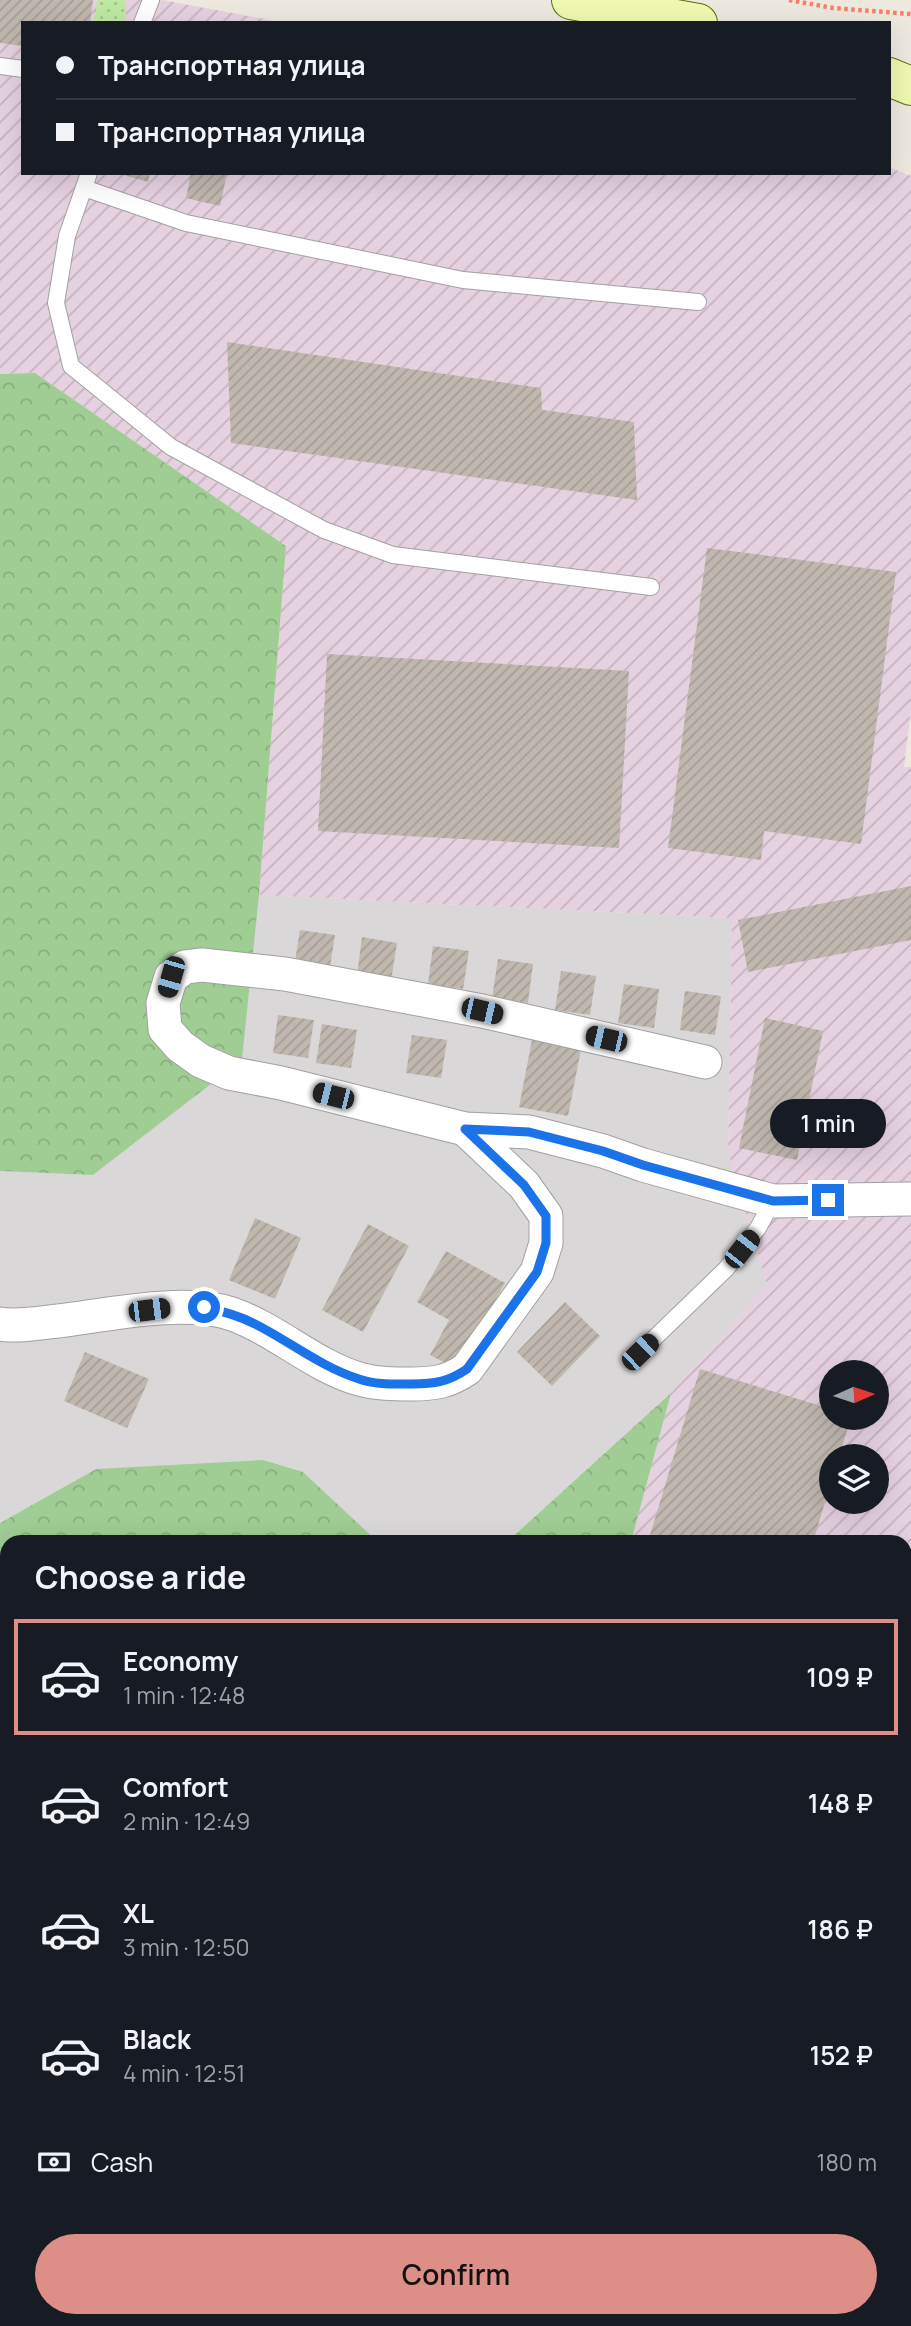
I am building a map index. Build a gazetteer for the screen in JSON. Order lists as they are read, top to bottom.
{
  "north": "right",
  "page": {
    "banner": ["Транспортная улица", "Транспортная улица"],
    "bubble": "1 min",
    "heading": "Choose a ride",
    "list": [
      {
        "name": "Economy",
        "note": "1 min · 12:48",
        "value": "109 ₽"
      },
      {
        "name": "Comfort",
        "note": "2 min · 12:49",
        "value": "148 ₽"
      },
      {
        "name": "XL",
        "note": "3 min · 12:50",
        "value": "186 ₽"
      },
      {
        "name": "Black",
        "note": "4 min · 12:51",
        "value": "152 ₽"
      }
    ],
    "pay": ["Cash", "180 m"],
    "buttons": "Confirm"
  }
}
